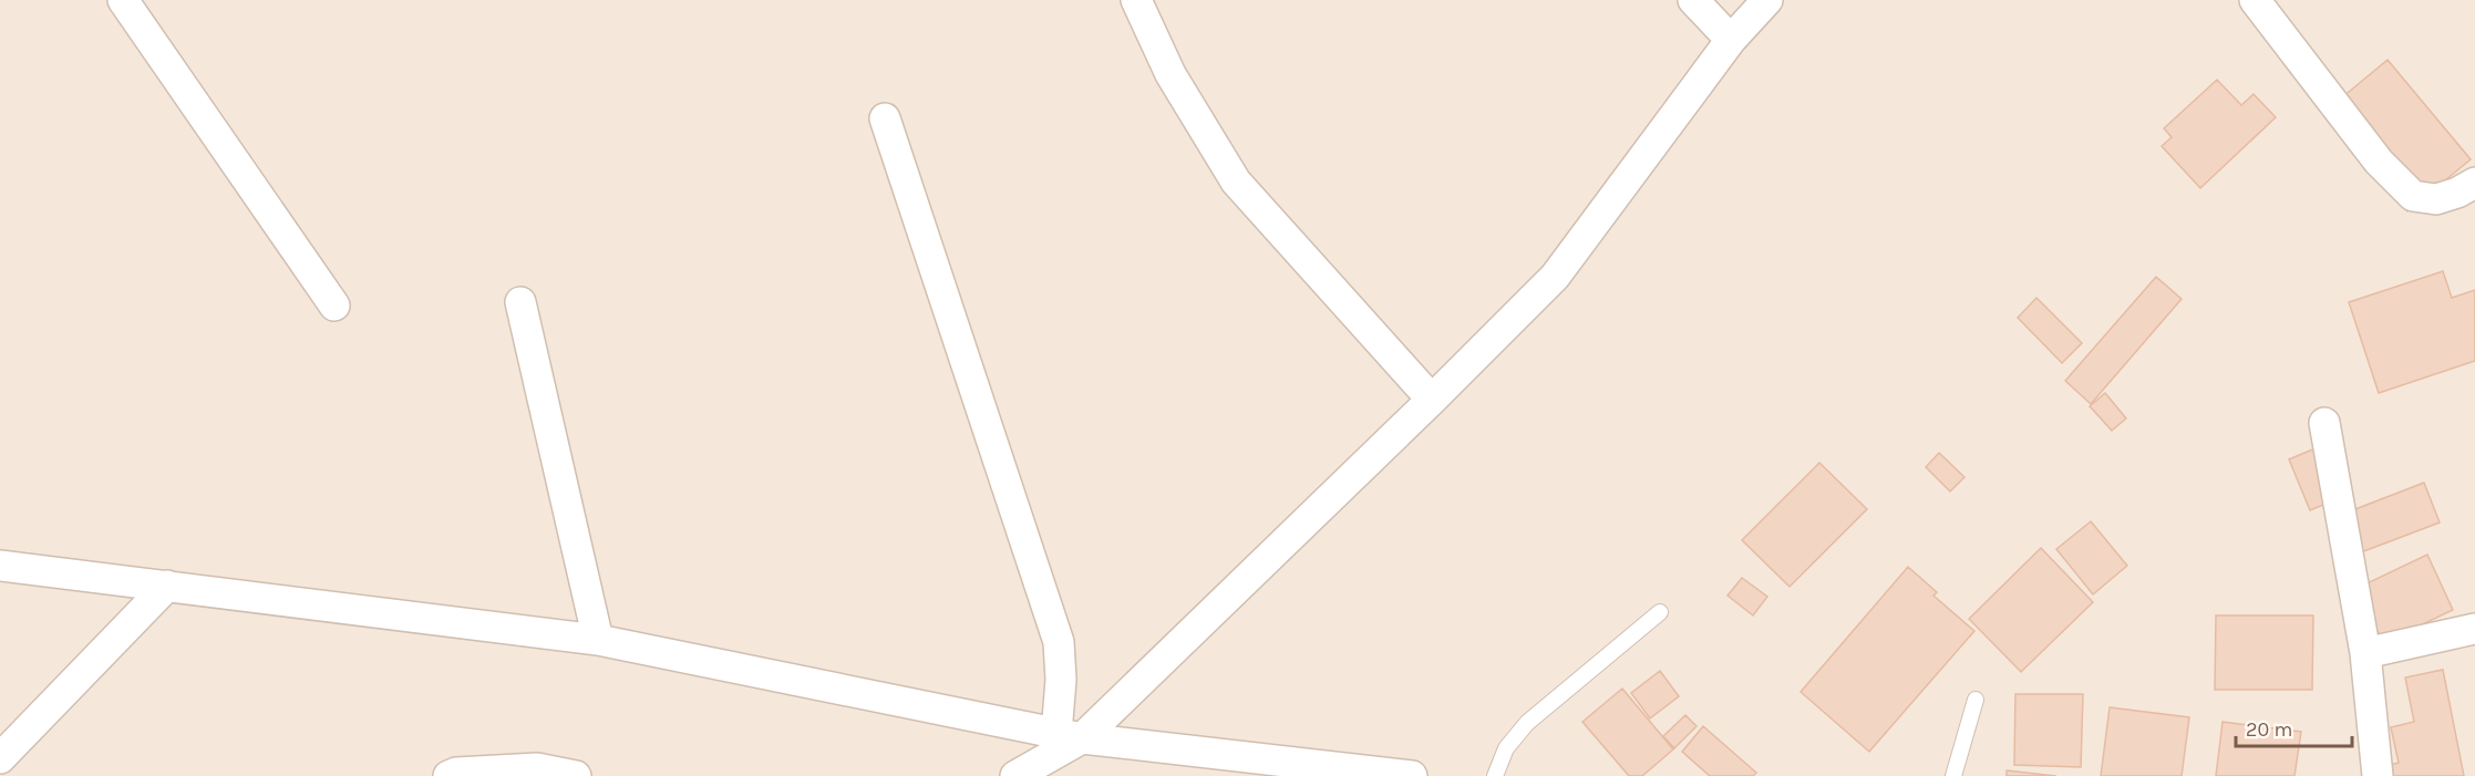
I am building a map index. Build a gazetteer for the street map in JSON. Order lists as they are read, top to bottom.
{
  "scale_bar": "20 m"
}
